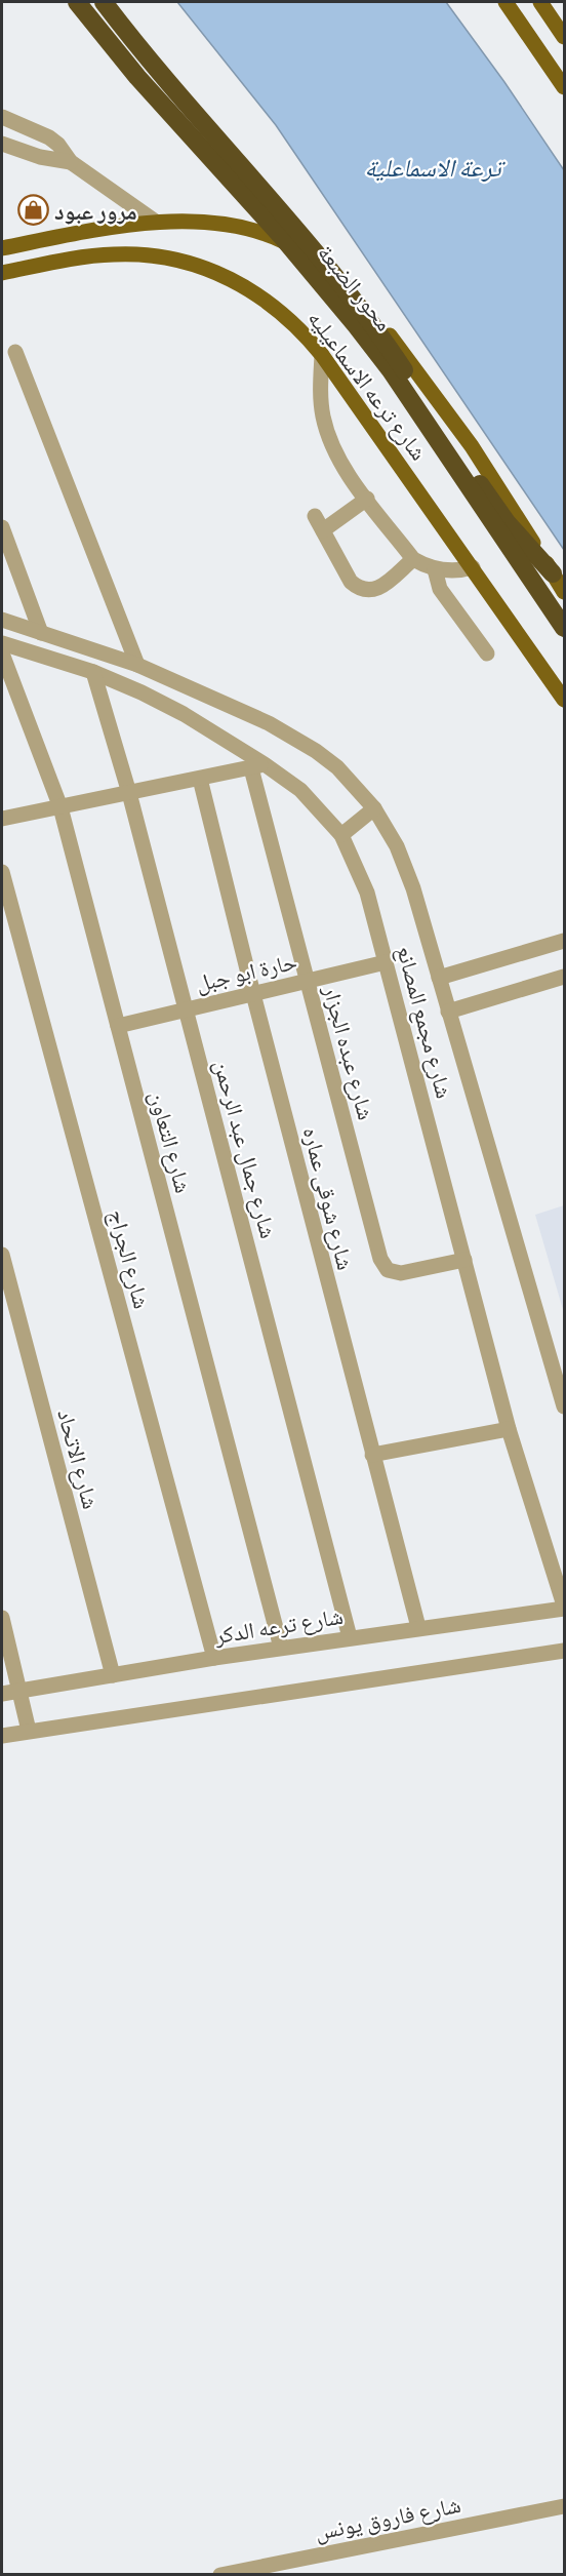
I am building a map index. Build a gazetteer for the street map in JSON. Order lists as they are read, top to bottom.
{
  "streets": {
    "highway": ["محور الضبعة"],
    "main road": ["شارع ترعه الاسماعيليه"],
    "street": [
      "حارة ابو جبل",
      "شارع مجمع المصانع",
      "شارع عبده الجزار",
      "شارع التعاون",
      "شارع جمال عبد الرحمن",
      "شارع شوقى عماره",
      "شارع الجراج",
      "شارع الاتحاد",
      "شارع ترعه الدكر",
      "شارع فاروق يونس"
    ]
  },
  "crossings": [
    ["حارة ابو جبل", "شارع مجمع المصانع"],
    ["حارة ابو جبل", "شارع عبده الجزار"],
    ["حارة ابو جبل", "شارع التعاون"],
    ["حارة ابو جبل", "شارع جمال عبد الرحمن"],
    ["حارة ابو جبل", "شارع شوقى عماره"],
    ["شارع مجمع المصانع", "شارع عبده الجزار"],
    ["شارع مجمع المصانع", "شارع جمال عبد الرحمن"],
    ["شارع مجمع المصانع", "شارع ترعه الدكر"],
    ["شارع التعاون", "شارع ترعه الدكر"],
    ["شارع جمال عبد الرحمن", "شارع ترعه الدكر"],
    ["شارع شوقى عماره", "شارع ترعه الدكر"],
    ["شارع الجراج", "شارع ترعه الدكر"],
    ["شارع الاتحاد", "شارع ترعه الدكر"]
  ],
  "water": ["ترعة الاسماعلية"],
  "places": {
    "shop": ["مرور عبود"]
  }
}
